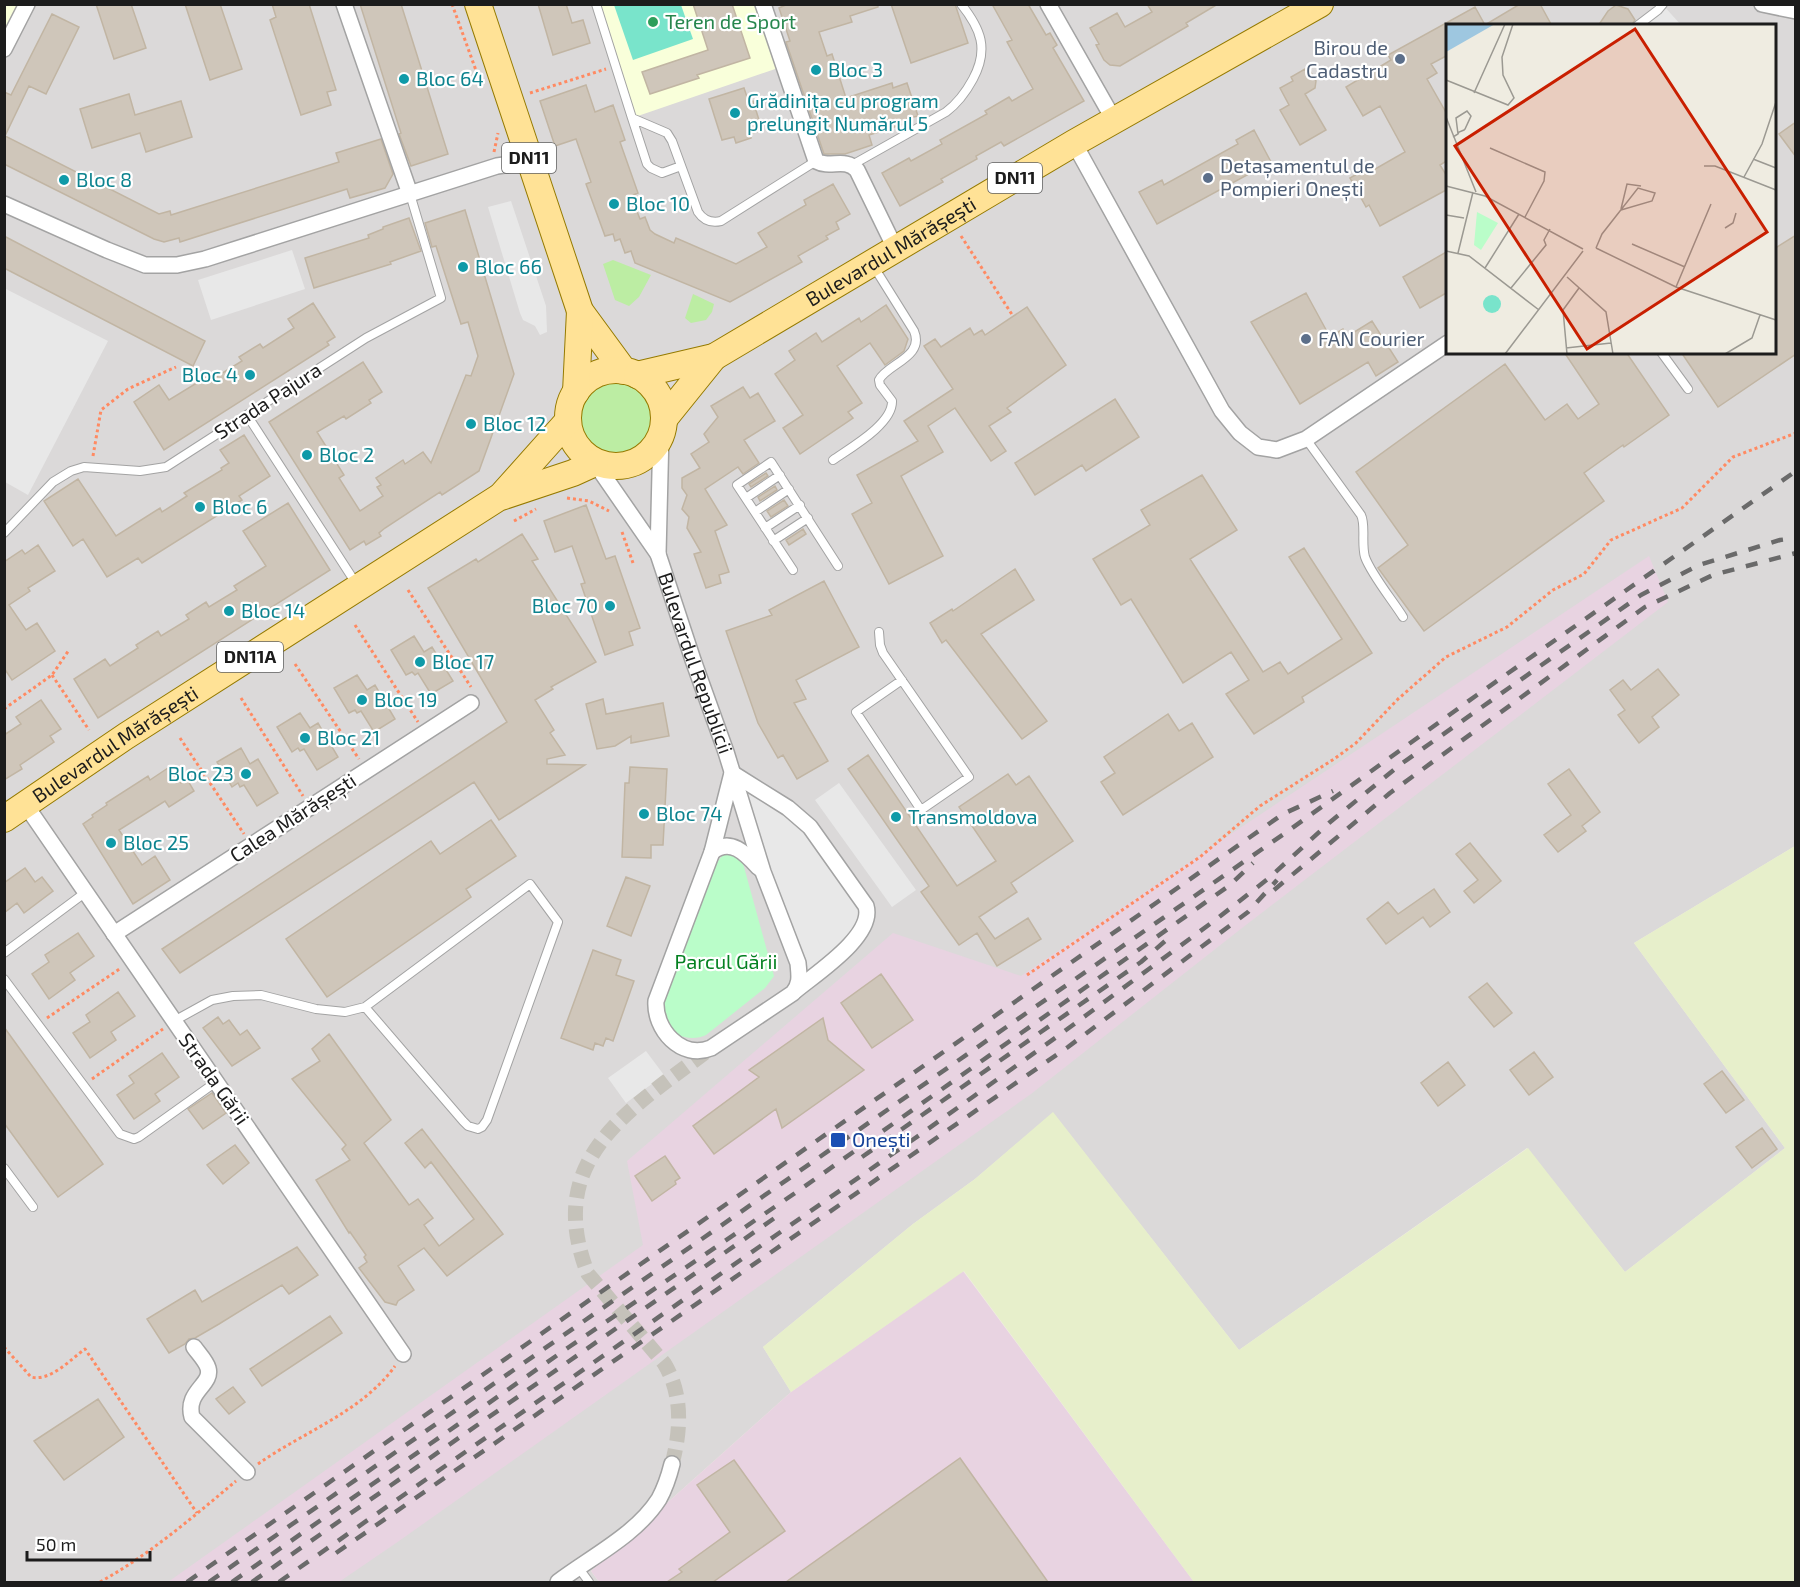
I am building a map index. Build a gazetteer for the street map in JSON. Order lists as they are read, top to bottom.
{
  "streets": {
    "main road": ["DN11", "Bulevardul Mărășești", "DN11A"],
    "street": ["Bulevardul Republicii", "Calea Mărășești", "Strada Gării"],
    "lane": ["Strada Pajura"]
  },
  "crossings": [
    ["DN11", "Bulevardul Mărășești"],
    ["DN11", "Bulevardul Republicii"],
    ["Bulevardul Mărășești", "Bulevardul Republicii"],
    ["Bulevardul Mărășești", "Strada Gării"],
    ["Calea Mărășești", "Strada Gării"]
  ],
  "parks": ["Parcul Gării"],
  "places": {
    "other": [
      "Teren de Sport",
      "Birou de Cadastru",
      "Bloc 3",
      "Bloc 64",
      "Grădinița cu program prelungit Numărul 5",
      "Detașamentul de Pompieri Onești",
      "Bloc 8",
      "Bloc 10",
      "Bloc 66",
      "FAN Courier",
      "Bloc 4",
      "Bloc 12",
      "Bloc 2",
      "Bloc 6",
      "Bloc 70",
      "Bloc 14",
      "Bloc 17",
      "Bloc 19",
      "Bloc 21",
      "Bloc 23",
      "Bloc 74",
      "Transmoldova",
      "Bloc 25"
    ],
    "transit": ["Onești"]
  },
  "scale_bar": "50 m"
}
